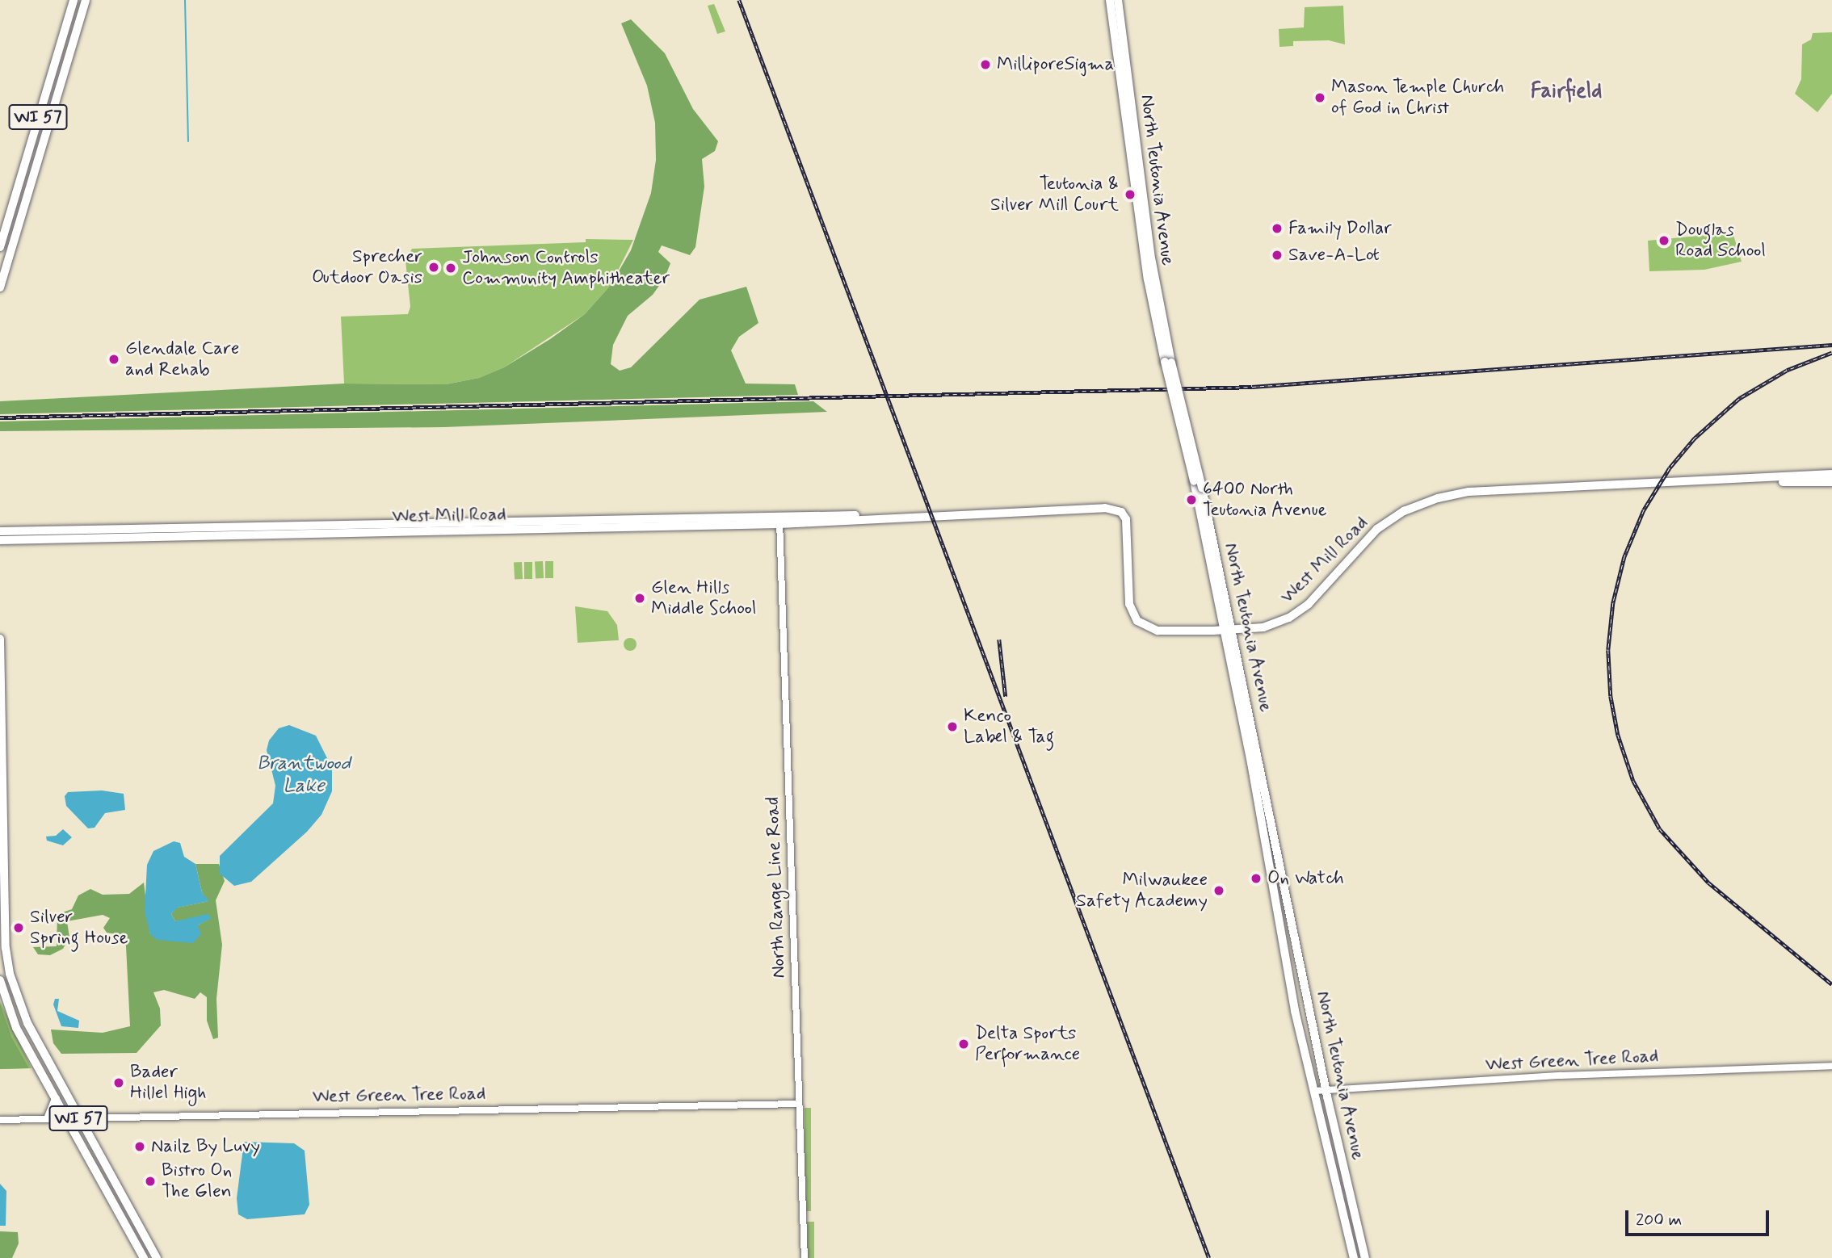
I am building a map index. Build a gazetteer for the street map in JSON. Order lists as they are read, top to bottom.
{
  "streets": {
    "main road": ["WI 57", "North Teutonia Avenue", "West Mill Road"],
    "street": ["North Range Line Road", "West Green Tree Road"]
  },
  "crossings": [
    ["WI 57", "West Green Tree Road"],
    ["North Teutonia Avenue", "West Mill Road"],
    ["North Teutonia Avenue", "West Green Tree Road"],
    ["West Mill Road", "North Range Line Road"],
    ["North Range Line Road", "West Green Tree Road"]
  ],
  "districts": ["Fairfield"],
  "water": ["Brantwood Lake"],
  "places": [
    "MilliporeSigma",
    "Mason Temple Church of God in Christ",
    "Teutonia & Silver Mill Court",
    "Family Dollar",
    "Douglas Road School",
    "Save-A-Lot",
    "Sprecher Outdoor Oasis",
    "Johnson Controls Community Amphitheater",
    "Glendale Care and Rehab",
    "6400 North Teutonia Avenue",
    "Glen Hills Middle School",
    "Kenco Label & Tag",
    "On Watch",
    "Milwaukee Safety Academy",
    "Silver Spring House",
    "Delta Sports Performance",
    "Bader Hillel High",
    "Nailz By Luvy",
    "Bistro On The Glen"
  ],
  "scale_bar": "200 m"
}
